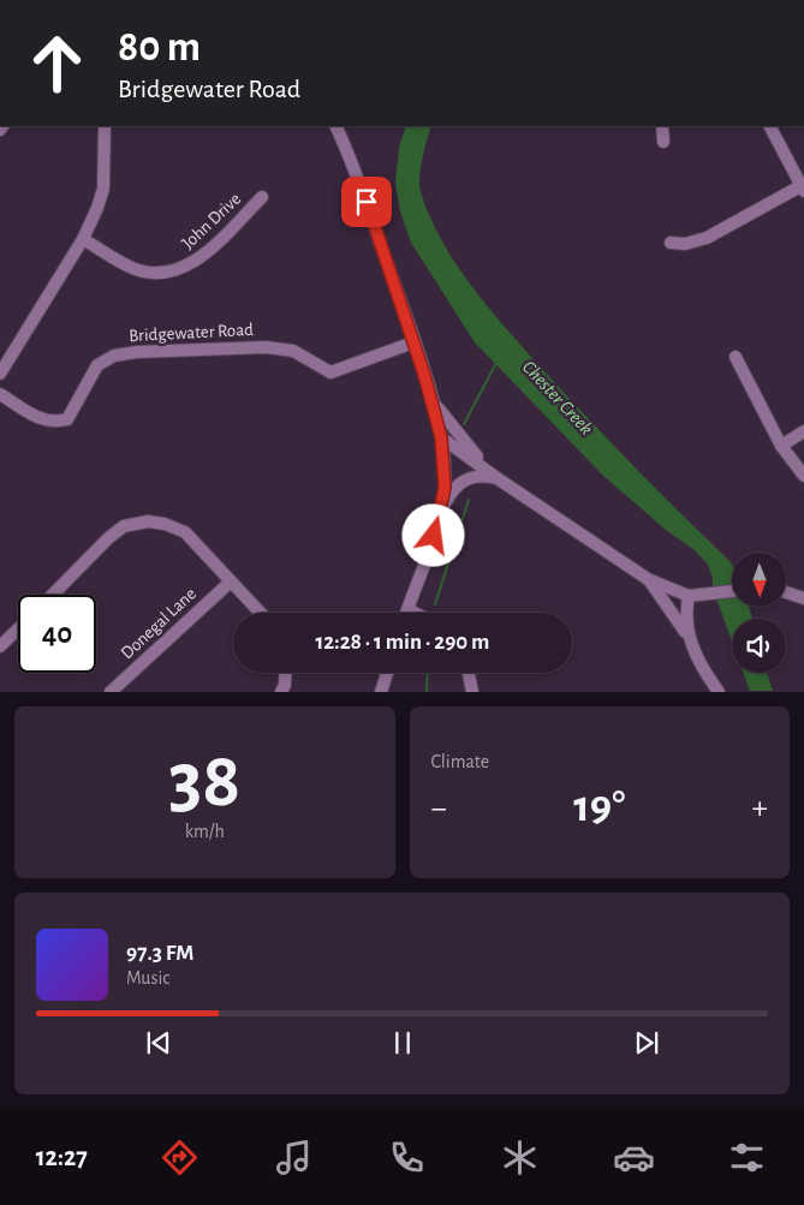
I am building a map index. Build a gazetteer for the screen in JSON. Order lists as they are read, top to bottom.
{
  "streets": {
    "street": ["John Drive", "Bridgewater Road", "Donegal Lane"]
  },
  "water": ["Chester Creek"],
  "north": "bottom",
  "page": {
    "turn": ["80 m", "Bridgewater Road"],
    "limit": "40",
    "trip": "12:28 · 1 min · 290 m",
    "tile": [
      ["38", "km/h"],
      "Climate"
    ],
    "heat": ["−", "19°", "+"],
    "song": ["97.3 FM", "Music"],
    "tabs": "12:27"
  }
}
